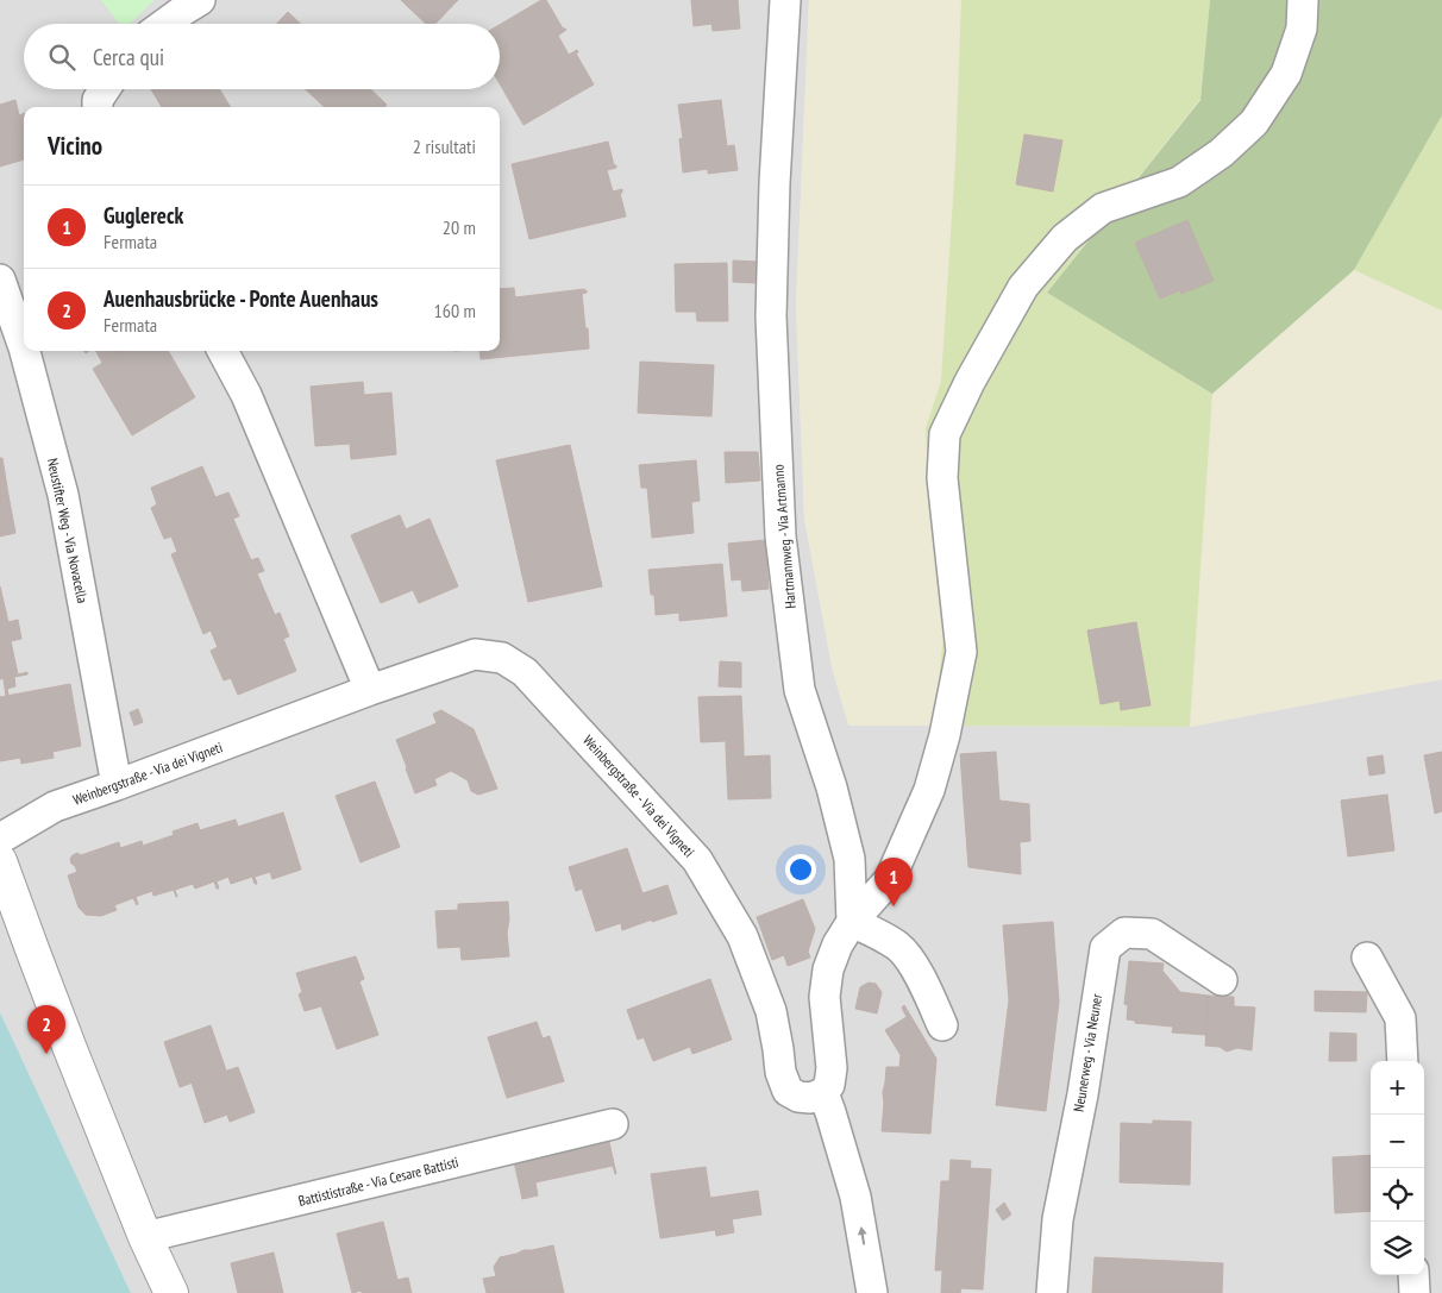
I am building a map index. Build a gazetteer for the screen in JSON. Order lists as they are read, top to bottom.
{
  "streets": {
    "street": [
      "Neustifter Weg - Via Novacella",
      "Hartmannweg - Via Artmanno",
      "Weinbergstraße - Via dei Vigneti",
      "Neunerweg - Via Neuner",
      "Battististraße - Via Cesare Battisti"
    ]
  },
  "crossings": [
    ["Neustifter Weg - Via Novacella", "Weinbergstraße - Via dei Vigneti"]
  ],
  "page": {
    "search": "Cerca qui",
    "heading": ["Vicino", "2 risultati"],
    "list": [
      {
        "mark": "1",
        "name": "Guglereck",
        "note": "Fermata",
        "value": "20 m"
      },
      {
        "mark": "2",
        "name": "Auenhausbrücke - Ponte Auenhaus",
        "note": "Fermata",
        "value": "160 m"
      }
    ],
    "pins": ["1", "2"],
    "map_buttons": ["+", "−"]
  }
}
